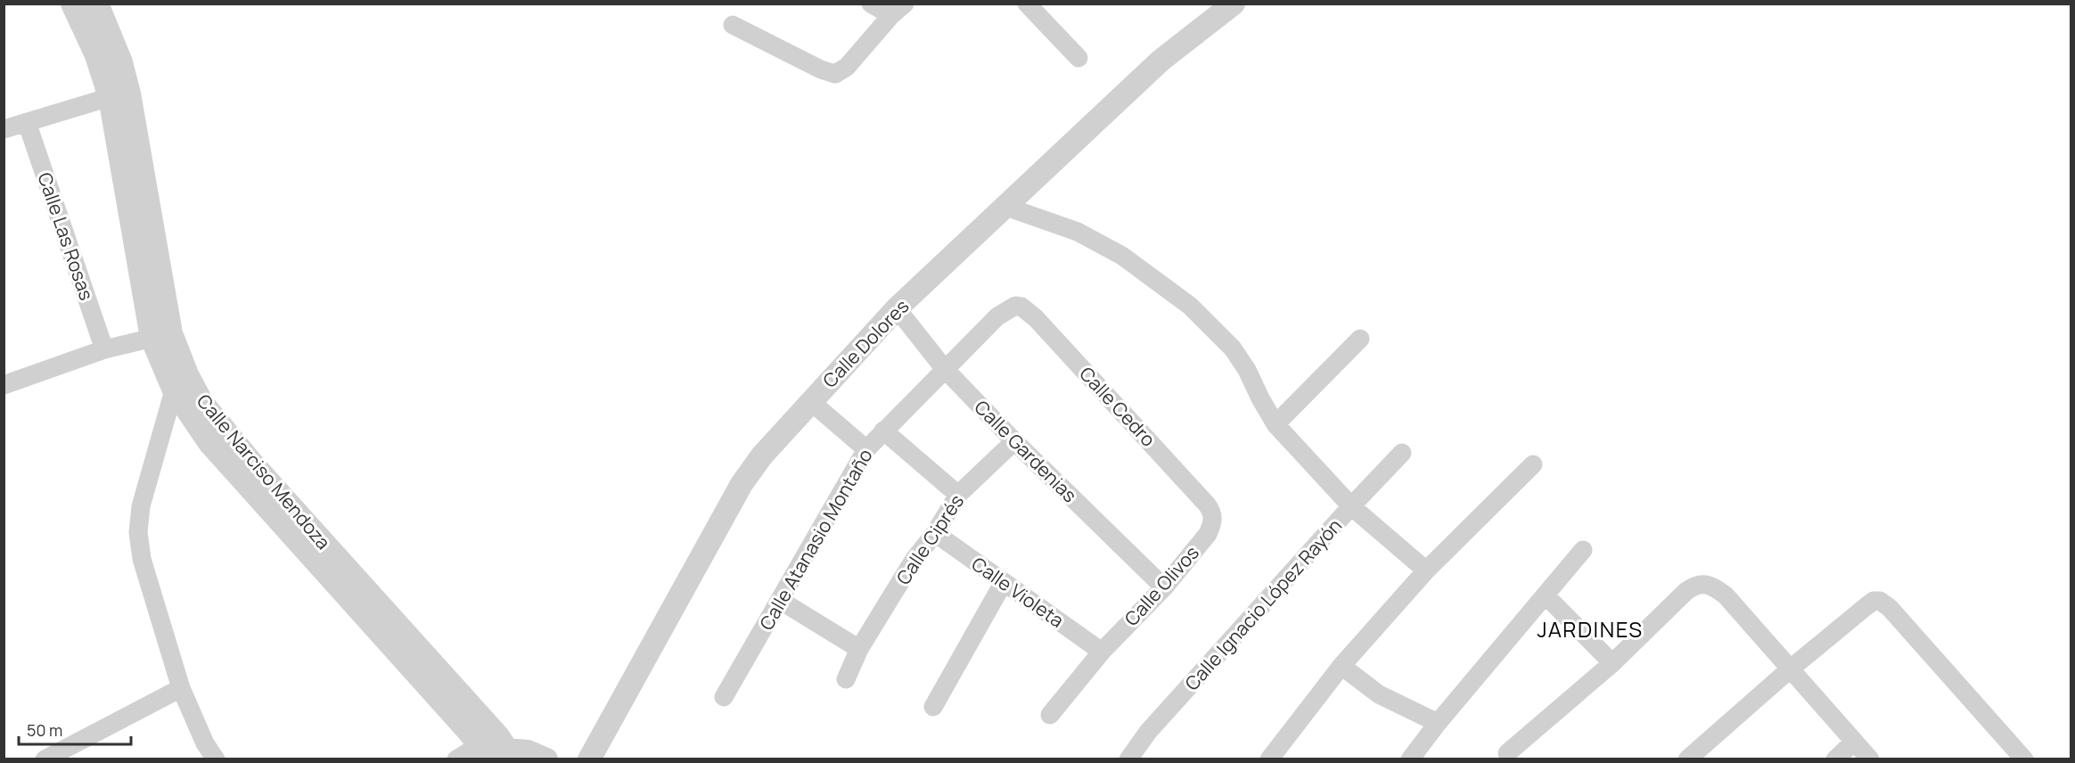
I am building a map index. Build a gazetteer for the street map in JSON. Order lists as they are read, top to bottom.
{
  "streets": {
    "street": [
      "Calle Las Rosas",
      "Calle Dolores",
      "Calle Cedro",
      "Calle Gardenias",
      "Calle Narciso Mendoza",
      "Calle Atanasio Montaño",
      "Calle Ciprés",
      "Calle Olivos",
      "Calle Violeta",
      "Calle Ignacio López Rayón"
    ]
  },
  "crossings": [
    ["Calle Dolores", "Calle Gardenias"],
    ["Calle Cedro", "Calle Atanasio Montaño"],
    ["Calle Cedro", "Calle Olivos"],
    ["Calle Gardenias", "Calle Atanasio Montaño"],
    ["Calle Gardenias", "Calle Ciprés"],
    ["Calle Gardenias", "Calle Olivos"],
    ["Calle Ciprés", "Calle Violeta"],
    ["Calle Olivos", "Calle Violeta"]
  ],
  "districts": ["JARDINES"],
  "scale_bar": "50 m"
}
